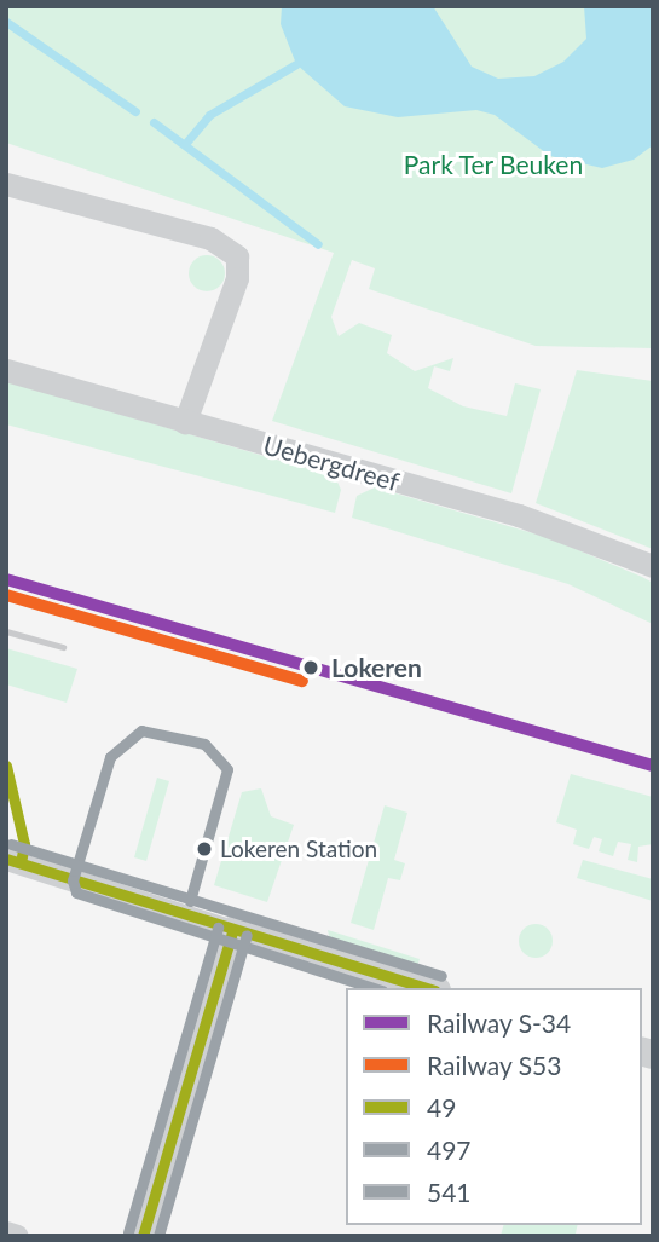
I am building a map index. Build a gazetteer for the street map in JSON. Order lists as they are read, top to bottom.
{
  "streets": {
    "street": ["Uebergdreef"]
  },
  "parks": ["Park Ter Beuken"],
  "places": ["Lokeren", "Lokeren Station"],
  "lines": [
    "rail line S-34",
    "rail line S53",
    "transit line 497",
    "transit line 49",
    "transit line 541"
  ],
  "legend": [
    "Railway S-34",
    "Railway S53",
    "49",
    "497",
    "541"
  ]
}
